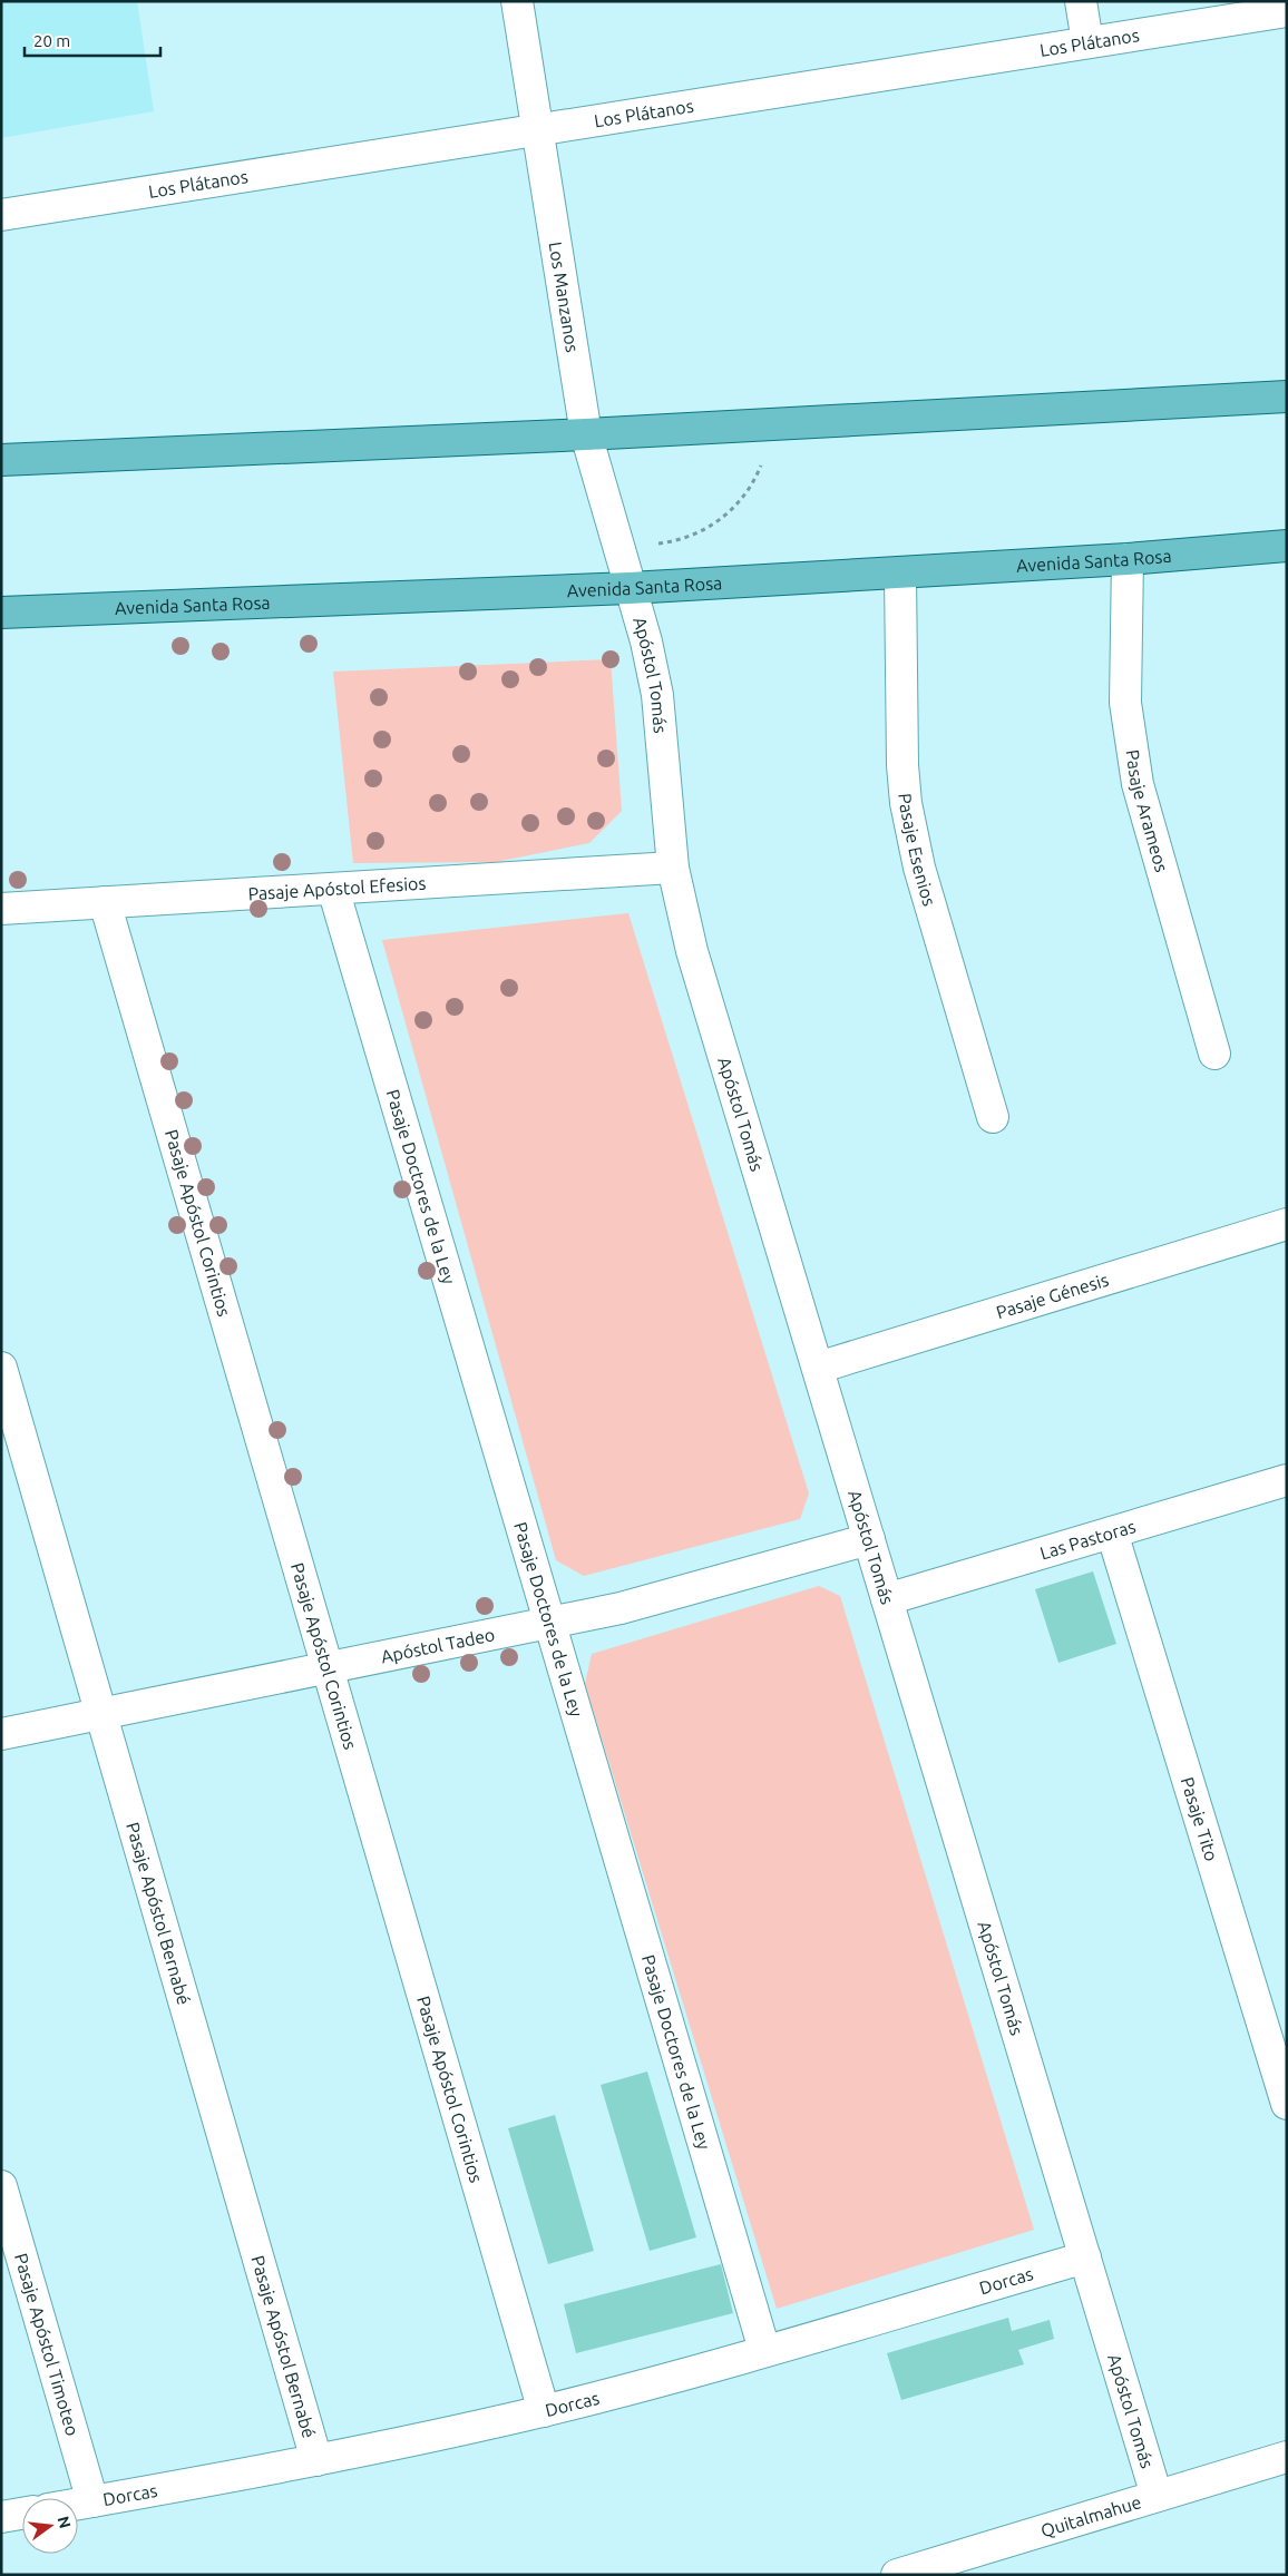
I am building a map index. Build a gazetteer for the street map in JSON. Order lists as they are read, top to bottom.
{
  "streets": {
    "main road": ["Avenida Santa Rosa"],
    "street": [
      "Los Plátanos",
      "Los Manzanos",
      "Apóstol Tomás",
      "Pasaje Arameos",
      "Pasaje Esenios",
      "Pasaje Apóstol Efesios",
      "Pasaje Doctores de la Ley",
      "Pasaje Apóstol Corintios",
      "Pasaje Génesis",
      "Las Pastoras",
      "Apóstol Tadeo",
      "Pasaje Tito",
      "Pasaje Apóstol Bernabé",
      "Dorcas",
      "Pasaje Apóstol Timoteo",
      "Quitalmahue"
    ]
  },
  "crossings": [
    ["Los Plátanos", "Los Manzanos"],
    ["Los Manzanos", "Avenida Santa Rosa"],
    ["Los Manzanos", "Apóstol Tomás"],
    ["Avenida Santa Rosa", "Apóstol Tomás"],
    ["Avenida Santa Rosa", "Pasaje Arameos"],
    ["Avenida Santa Rosa", "Pasaje Esenios"],
    ["Apóstol Tomás", "Pasaje Apóstol Efesios"],
    ["Apóstol Tomás", "Pasaje Génesis"],
    ["Apóstol Tomás", "Las Pastoras"],
    ["Apóstol Tomás", "Apóstol Tadeo"],
    ["Apóstol Tomás", "Dorcas"],
    ["Apóstol Tomás", "Quitalmahue"],
    ["Pasaje Apóstol Efesios", "Pasaje Doctores de la Ley"],
    ["Pasaje Apóstol Efesios", "Pasaje Apóstol Corintios"],
    ["Pasaje Doctores de la Ley", "Apóstol Tadeo"],
    ["Pasaje Doctores de la Ley", "Dorcas"],
    ["Pasaje Apóstol Corintios", "Apóstol Tadeo"],
    ["Pasaje Apóstol Corintios", "Dorcas"],
    ["Las Pastoras", "Pasaje Tito"],
    ["Apóstol Tadeo", "Pasaje Apóstol Bernabé"],
    ["Pasaje Apóstol Bernabé", "Dorcas"],
    ["Dorcas", "Pasaje Apóstol Timoteo"]
  ],
  "scale_bar": "20 m",
  "north": "right"
}
